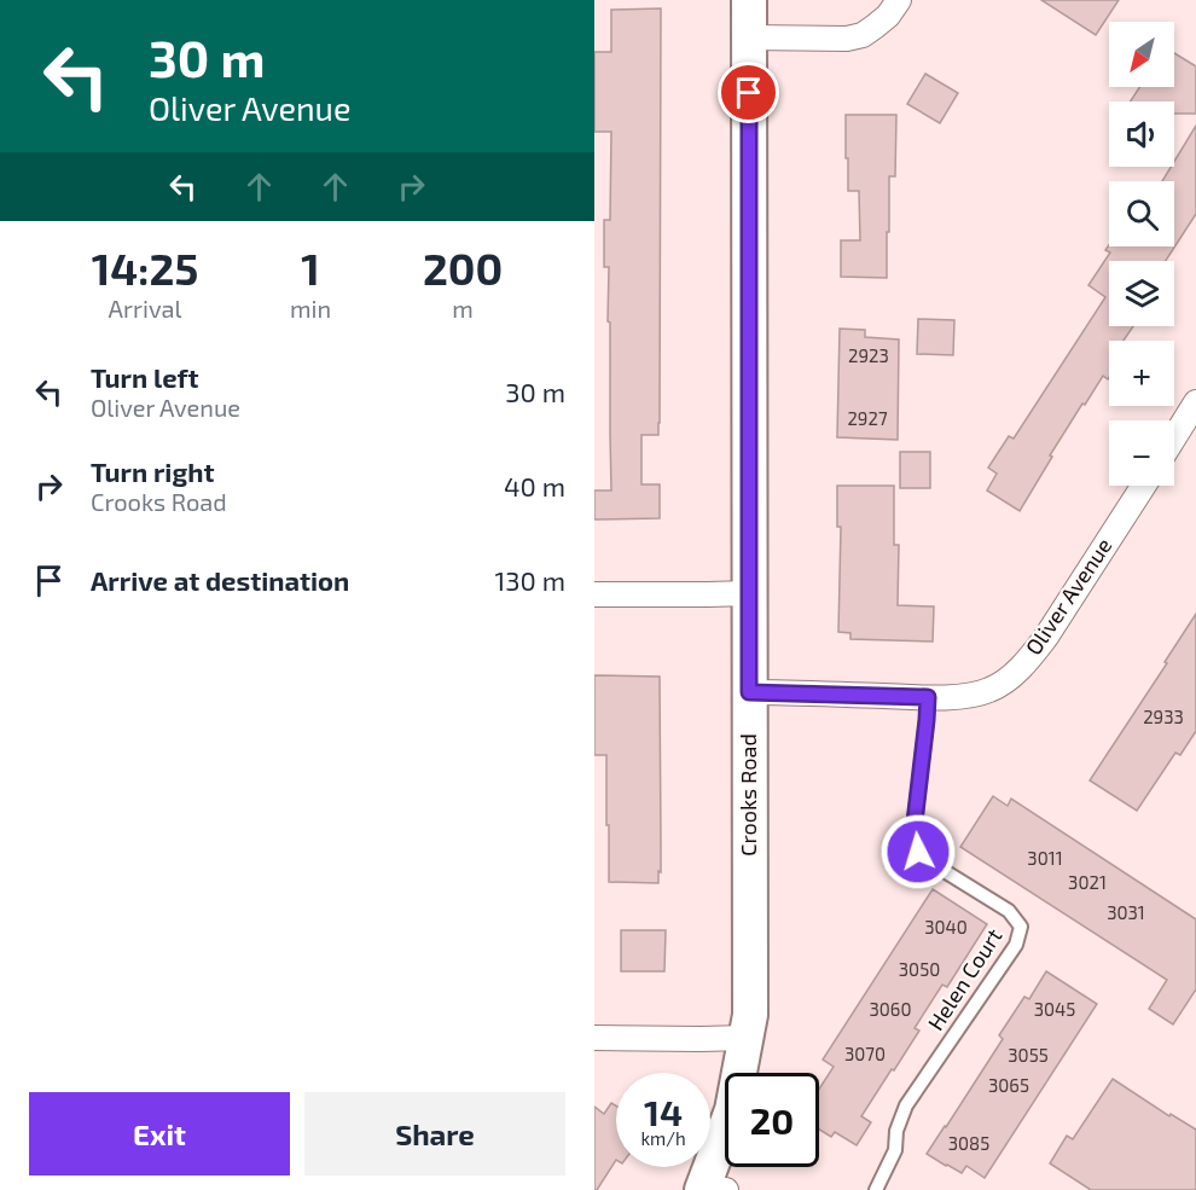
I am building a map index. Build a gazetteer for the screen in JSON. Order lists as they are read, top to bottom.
{
  "streets": {
    "main road": ["Crooks Road"],
    "street": ["Oliver Avenue"],
    "lane": ["Helen Court"]
  },
  "crossings": [
    ["Oliver Avenue", "Crooks Road"],
    ["Oliver Avenue", "Helen Court"]
  ],
  "house_numbers": [
    "2923",
    "2927",
    "2933",
    "3011",
    "3021",
    "3031",
    "3040",
    "3050",
    "3060",
    "3045",
    "3070",
    "3055",
    "3065",
    "3085"
  ],
  "north": "bottom left",
  "page": {
    "turn": ["30 m", "Oliver Avenue"],
    "map_buttons": ["+", "−"],
    "eta": [
      "14:25",
      "Arrival",
      "1",
      "min",
      "200",
      "m"
    ],
    "list": [
      {
        "name": "Turn left",
        "note": "Oliver Avenue",
        "value": "30 m"
      },
      {
        "name": "Turn right",
        "note": "Crooks Road",
        "value": "40 m"
      },
      {
        "name": "Arrive at destination",
        "value": "130 m"
      }
    ],
    "speed": "14 km/h",
    "limit": "20",
    "buttons": ["Exit", "Share"]
  }
}
